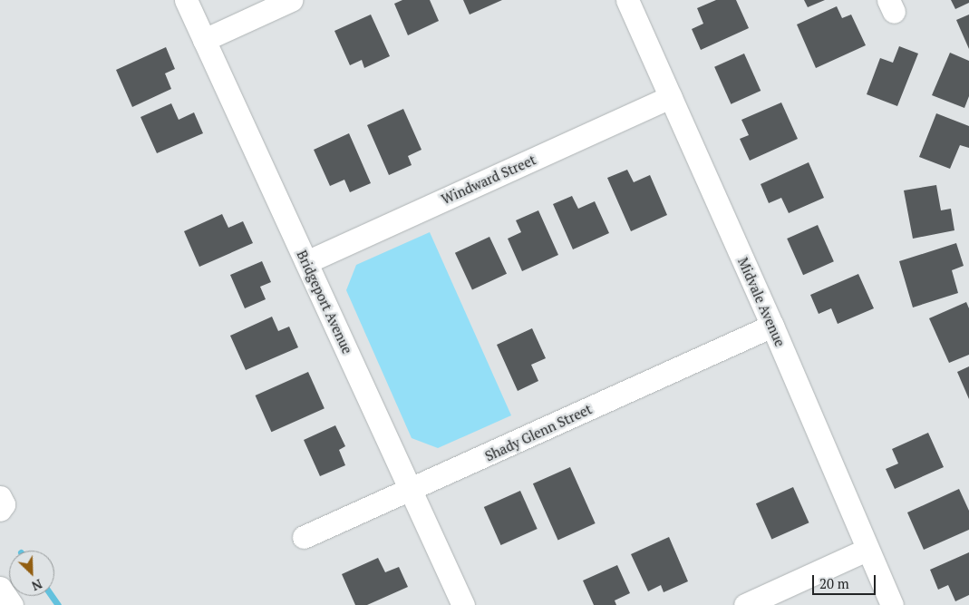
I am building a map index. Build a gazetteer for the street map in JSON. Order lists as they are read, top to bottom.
{
  "streets": {
    "street": [
      "Windward Street",
      "Bridgeport Avenue",
      "Midvale Avenue",
      "Shady Glenn Street"
    ]
  },
  "crossings": [
    ["Windward Street", "Bridgeport Avenue"],
    ["Windward Street", "Midvale Avenue"],
    ["Bridgeport Avenue", "Shady Glenn Street"],
    ["Midvale Avenue", "Shady Glenn Street"]
  ],
  "scale_bar": "20 m",
  "north": "bottom right"
}
